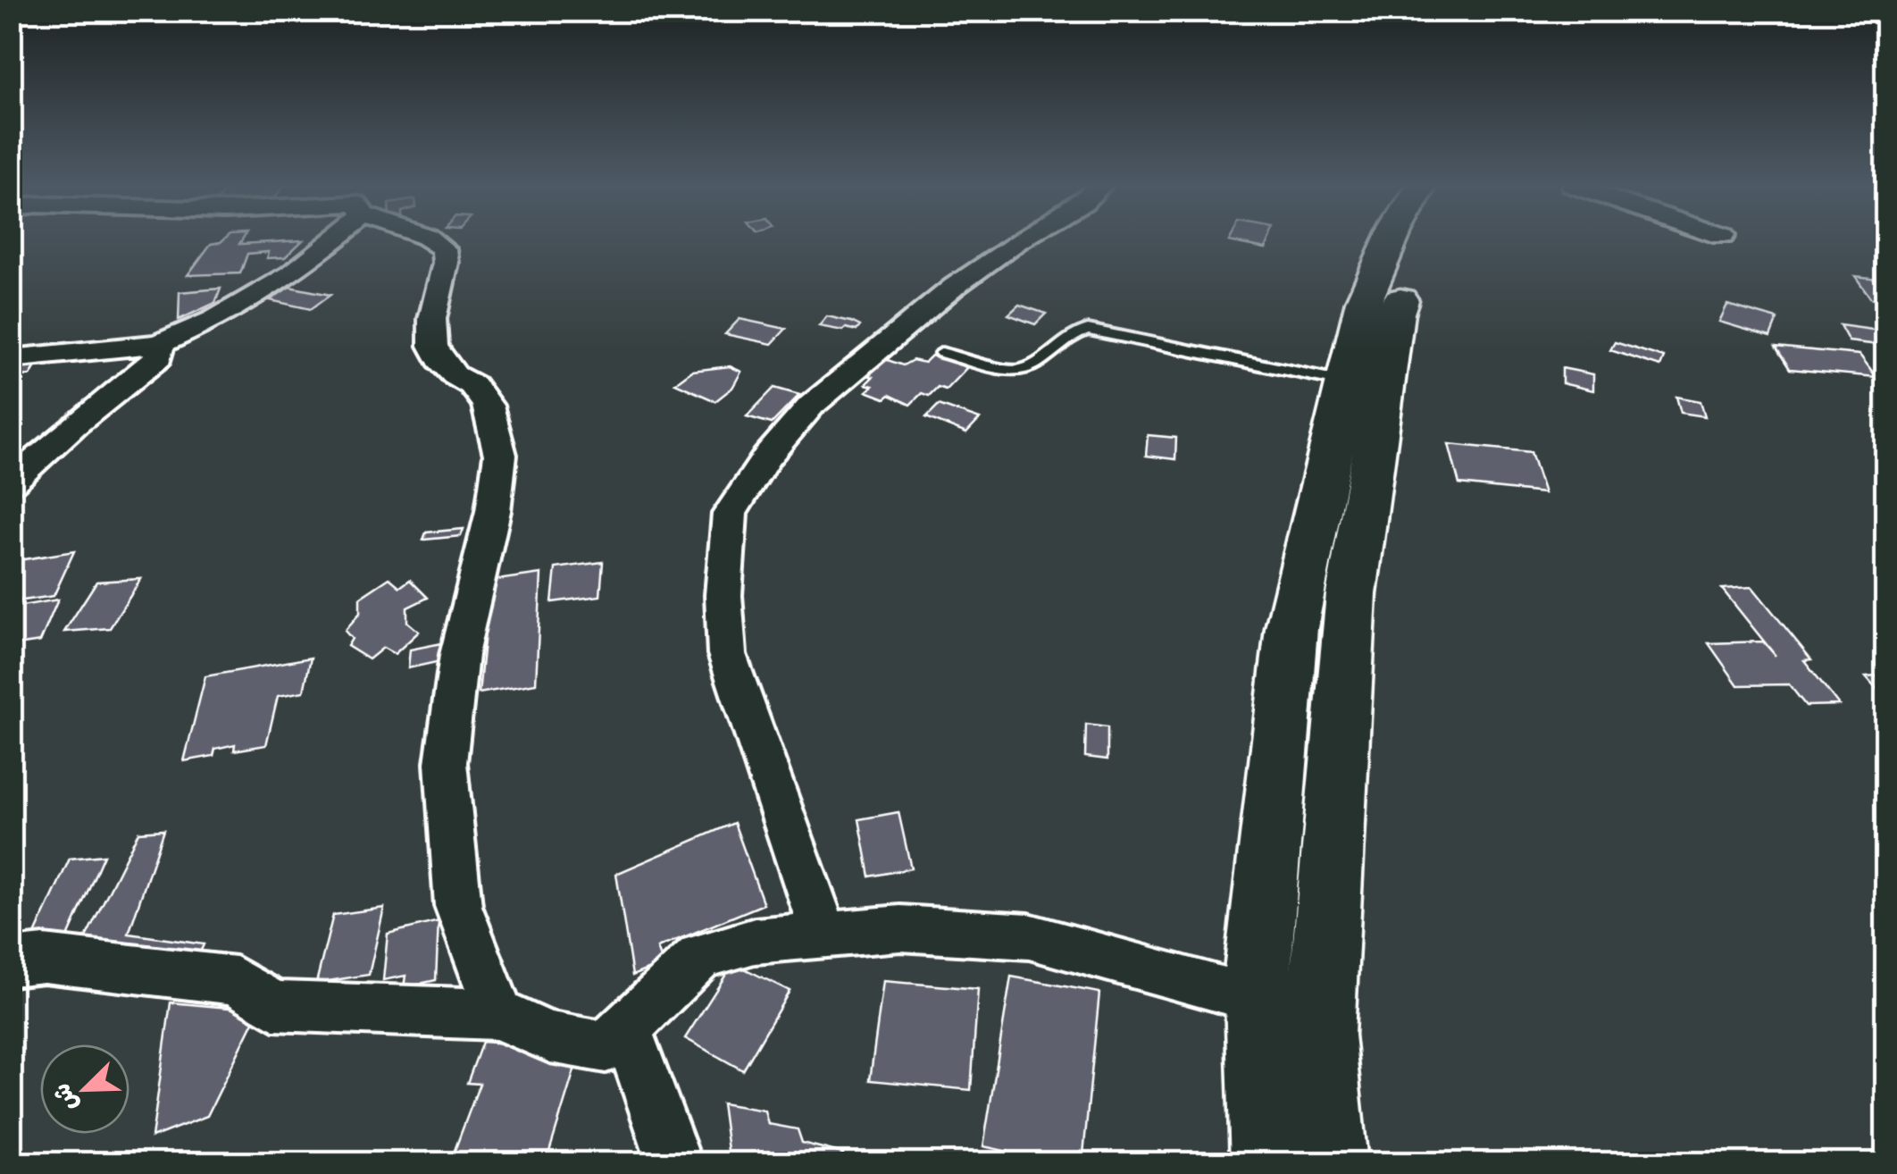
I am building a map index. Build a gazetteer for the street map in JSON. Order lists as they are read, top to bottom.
{
  "north": "bottom left"
}
